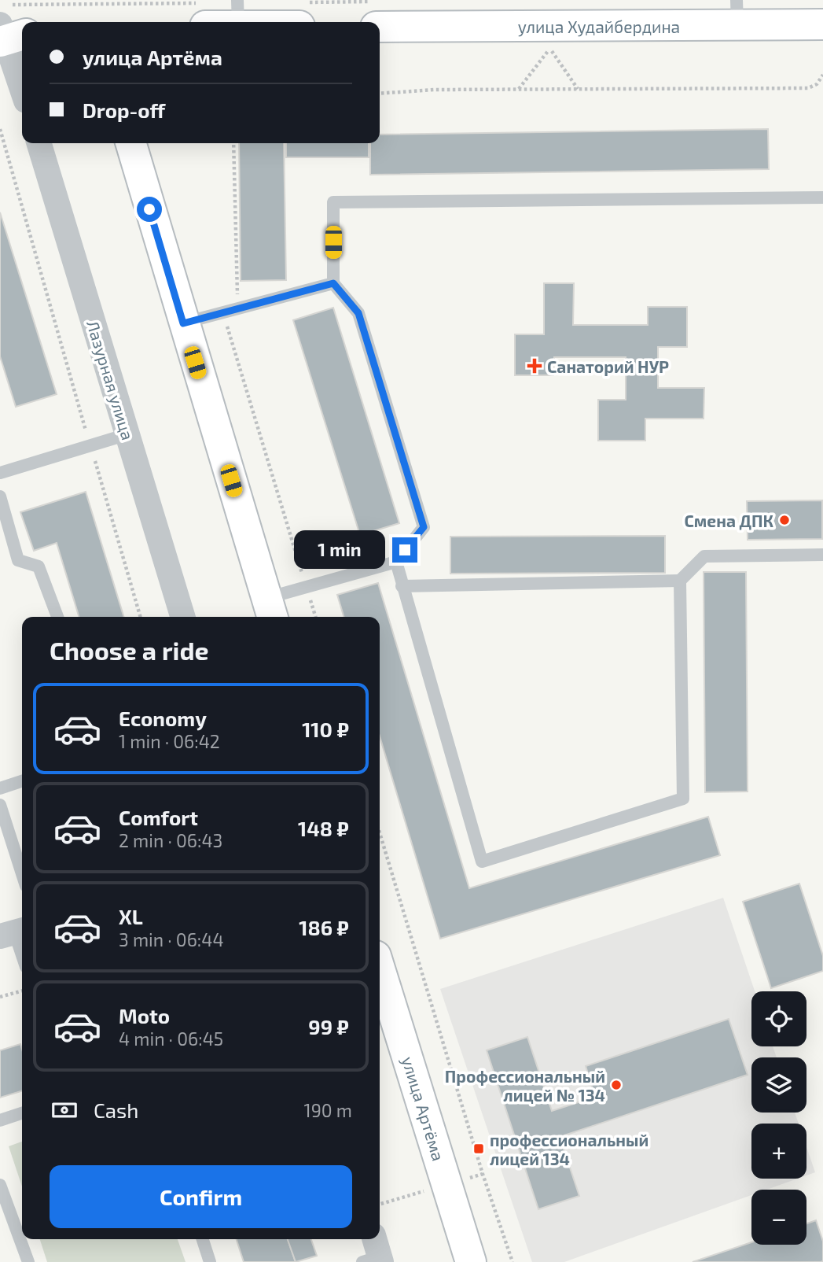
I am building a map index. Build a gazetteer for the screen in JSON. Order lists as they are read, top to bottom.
{
  "streets": {
    "main road": ["улица Худайбердина", "улица Артёма"],
    "street": ["Лазурная улица"]
  },
  "places": {
    "health": ["Санаторий НУР"],
    "other": ["Смена ДПК", "Профессиональный лицей № 134"],
    "transit": ["профессиональный лицей 134"]
  },
  "page": {
    "banner": ["улица Артёма", "Drop-off"],
    "bubble": "1 min",
    "heading": "Choose a ride",
    "list": [
      {
        "name": "Economy",
        "note": "1 min · 06:42",
        "value": "110 ₽"
      },
      {
        "name": "Comfort",
        "note": "2 min · 06:43",
        "value": "148 ₽"
      },
      {
        "name": "XL",
        "note": "3 min · 06:44",
        "value": "186 ₽"
      },
      {
        "name": "Moto",
        "note": "4 min · 06:45",
        "value": "99 ₽"
      }
    ],
    "map_buttons": ["+", "−"],
    "pay": ["Cash", "190 m"],
    "buttons": "Confirm"
  }
}
